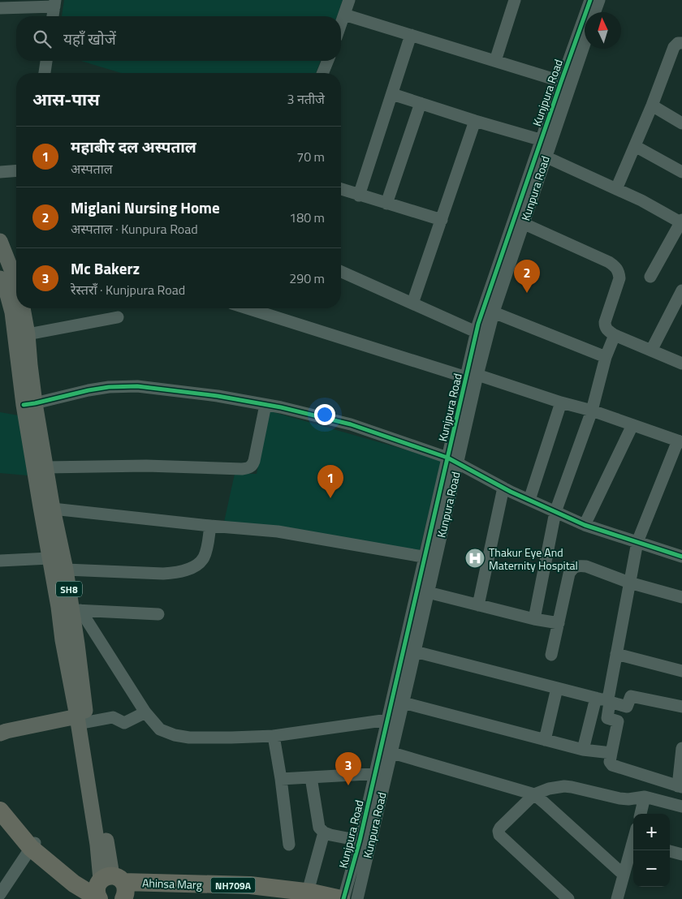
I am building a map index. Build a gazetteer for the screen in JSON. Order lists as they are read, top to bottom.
{
  "streets": {
    "highway": ["Ahinsa Marg", "NH709A"],
    "main road": ["SH8"],
    "street": ["Kunjpura Road", "Kunpura Road"]
  },
  "crossings": [
    ["Kunjpura Road", "Kunpura Road"],
    ["Kunjpura Road", "Ahinsa Marg"],
    ["SH8", "Ahinsa Marg"],
    ["SH8", "NH709A"],
    ["Ahinsa Marg", "NH709A"]
  ],
  "places": {
    "hospital": ["Thakur Eye And Maternity Hospital"]
  },
  "north": "top",
  "page": {
    "search": "यहाँ खोजें",
    "heading": ["आस-पास", "3 नतीजे"],
    "list": [
      {
        "mark": "1",
        "name": "महाबीर दल अस्पताल",
        "note": "अस्पताल",
        "value": "70 m"
      },
      {
        "mark": "2",
        "name": "Miglani Nursing Home",
        "note": "अस्पताल · Kunpura Road",
        "value": "180 m"
      },
      {
        "mark": "3",
        "name": "Mc Bakerz",
        "note": "रेस्तराँ · Kunjpura Road",
        "value": "290 m"
      }
    ],
    "pins": ["2", "1", "3"],
    "map_buttons": ["+", "−"]
  }
}
